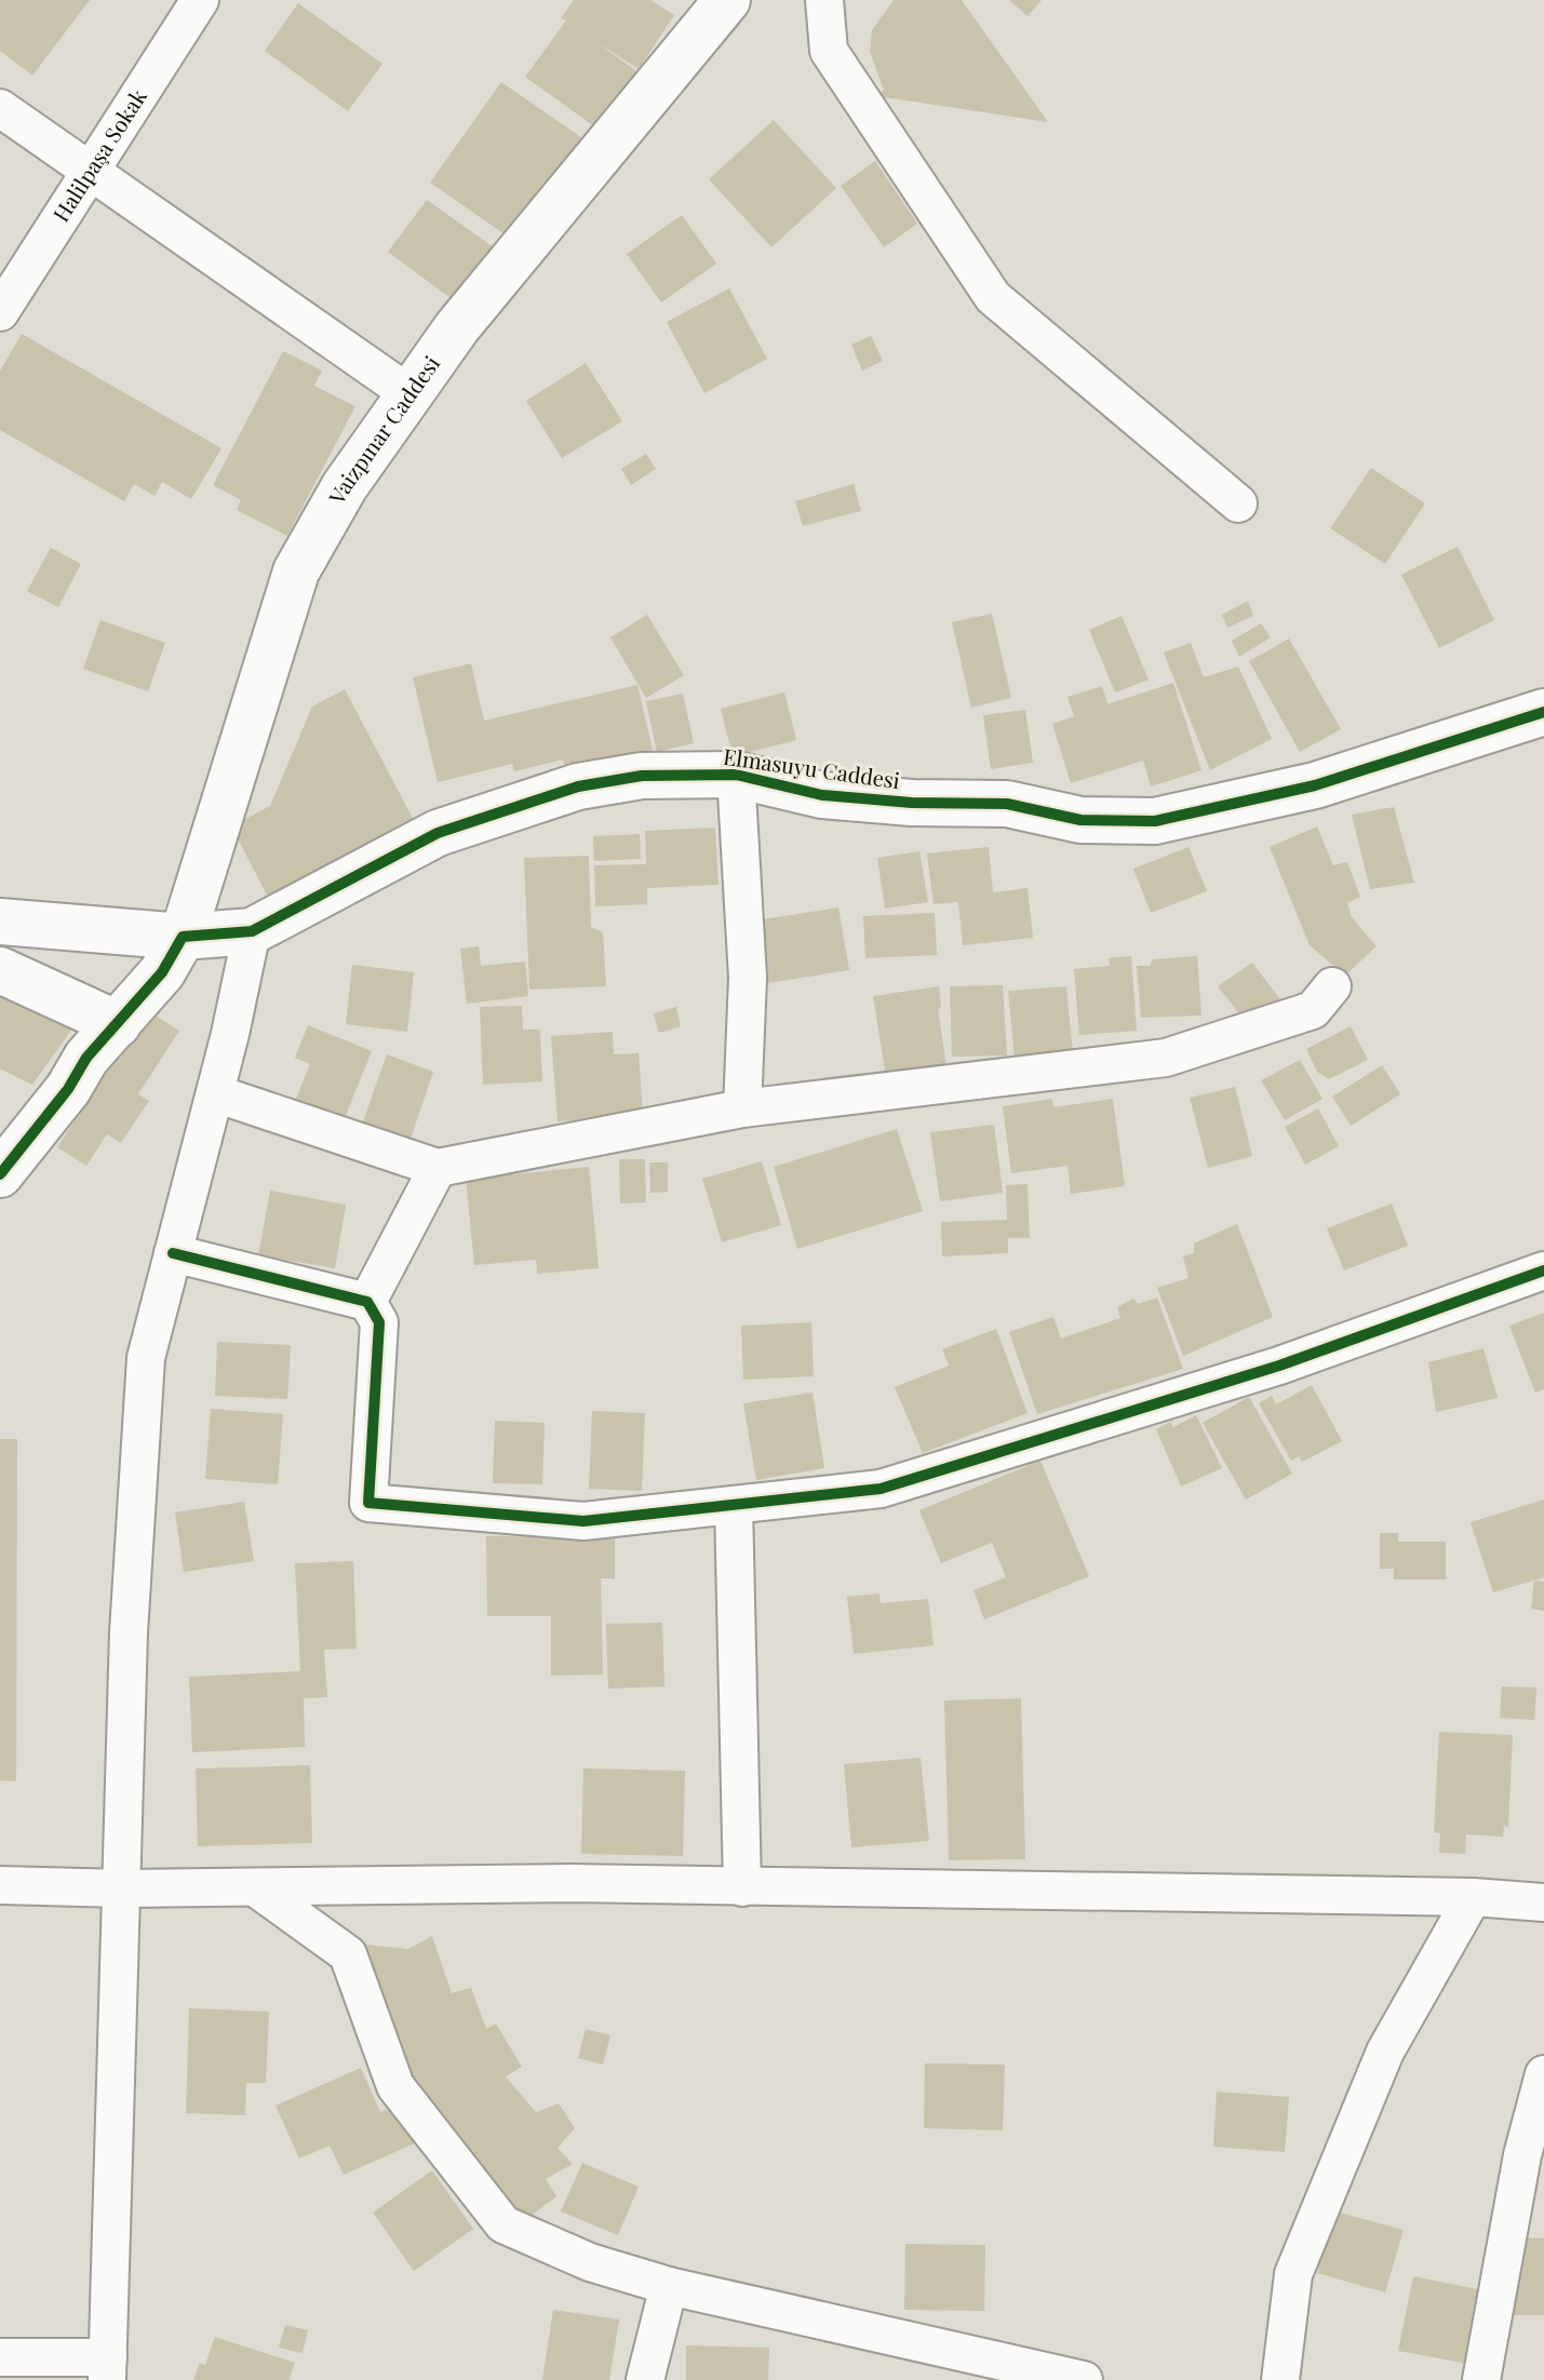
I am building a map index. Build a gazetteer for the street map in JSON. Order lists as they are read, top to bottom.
{
  "streets": {
    "street": ["Halilpaşa Sokak", "Vaizpınar Caddesi", "Elmasuyu Caddesi"]
  },
  "crossings": [
    ["Vaizpınar Caddesi", "Elmasuyu Caddesi"]
  ]
}
